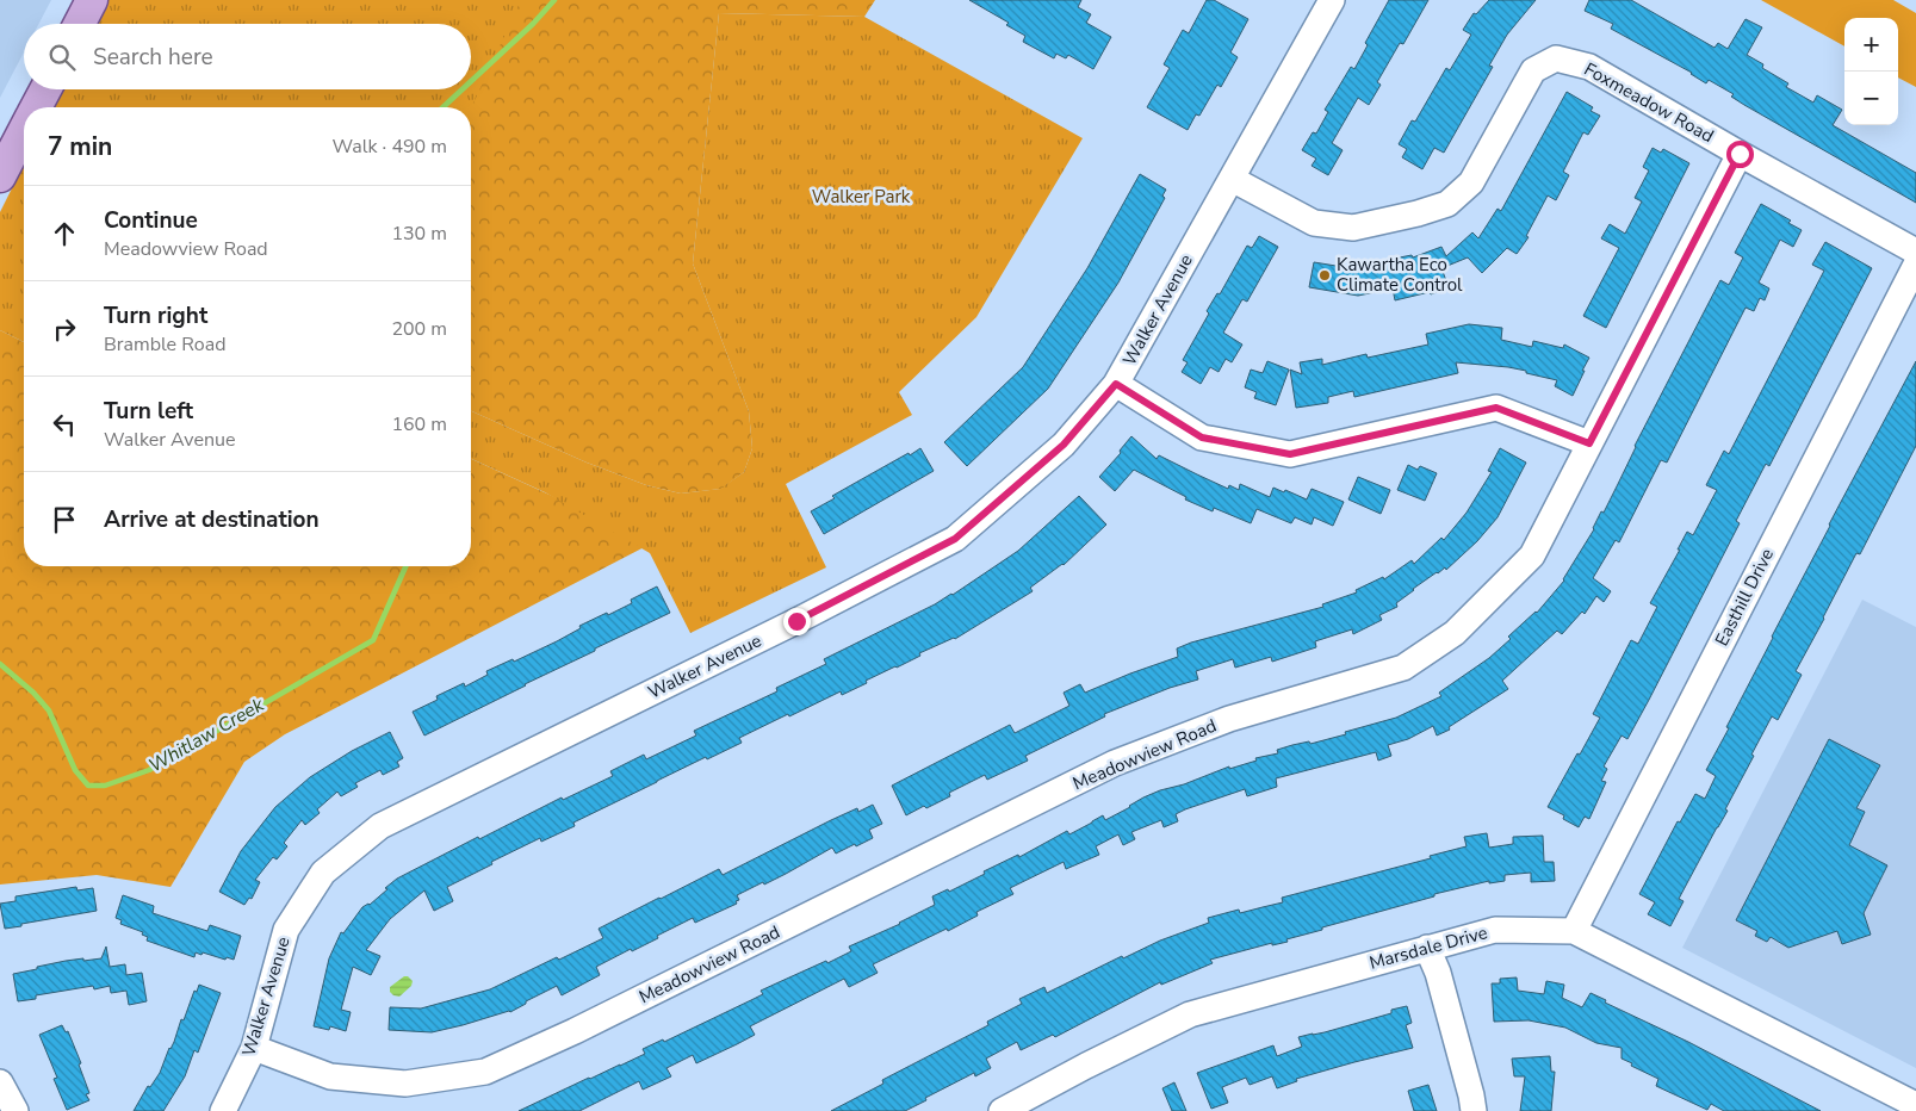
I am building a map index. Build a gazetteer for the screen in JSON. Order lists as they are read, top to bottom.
{
  "streets": {
    "street": [
      "Foxmeadow Road",
      "Walker Avenue",
      "Easthill Drive",
      "Meadowview Road",
      "Marsdale Drive"
    ]
  },
  "crossings": [
    ["Foxmeadow Road", "Walker Avenue"],
    ["Foxmeadow Road", "Meadowview Road"],
    ["Walker Avenue", "Meadowview Road"],
    ["Easthill Drive", "Marsdale Drive"]
  ],
  "water": ["Whitlaw Creek"],
  "parks": ["Walker Park"],
  "places": ["Kawartha Eco Climate Control"],
  "page": {
    "map_buttons": ["+", "−"],
    "search": "Search here",
    "heading": ["7 min", "Walk · 490 m"],
    "list": [
      ["Continue", "Meadowview Road", "130 m"],
      ["Turn right", "Bramble Road", "200 m"],
      ["Turn left", "Walker Avenue", "160 m"],
      "Arrive at destination"
    ]
  }
}
